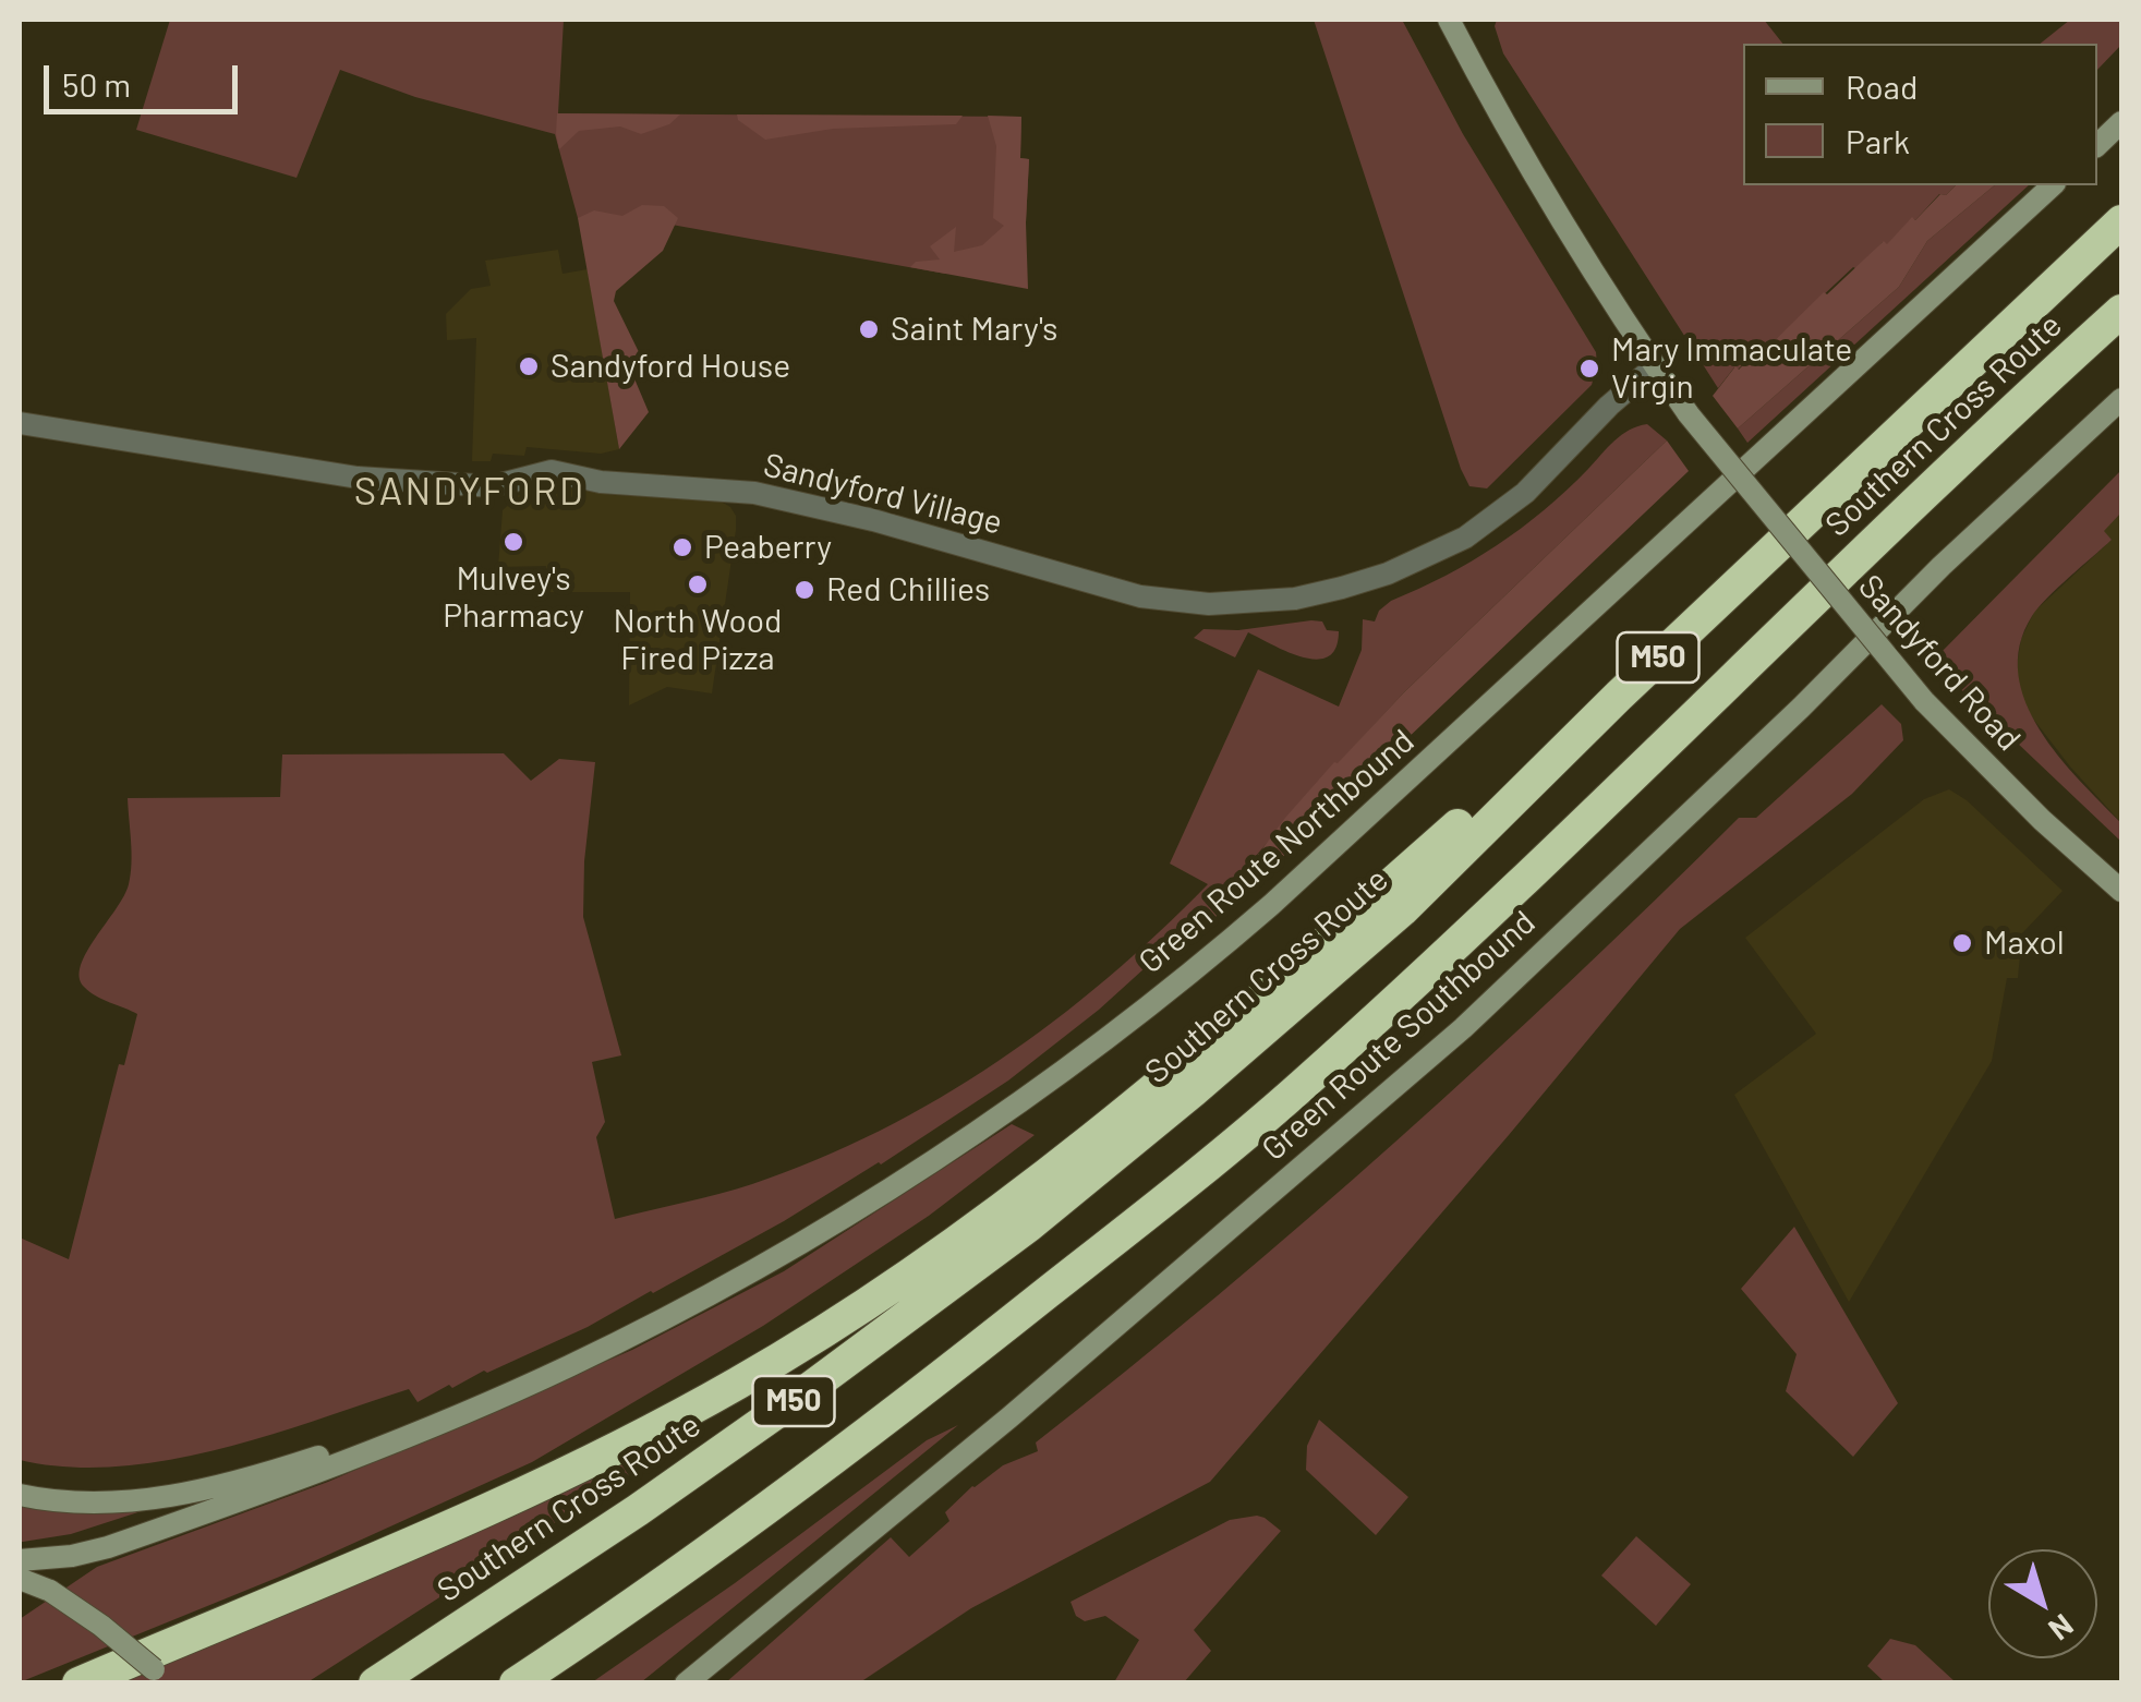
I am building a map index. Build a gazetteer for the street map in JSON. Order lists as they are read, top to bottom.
{
  "streets": {
    "highway": ["Southern Cross Route", "M50"],
    "main road": ["Sandyford Road", "Green Route Northbound", "Green Route Southbound"],
    "street": ["Sandyford Village"]
  },
  "crossings": [
    ["Sandyford Village", "Sandyford Road"]
  ],
  "districts": ["SANDYFORD"],
  "places": [
    "Saint Mary's",
    "Sandyford House",
    "Mary Immaculate Virgin",
    "Mulvey's Pharmacy",
    "Peaberry",
    "North Wood Fired Pizza",
    "Red Chillies",
    "Maxol"
  ],
  "legend": ["Road", "Park"],
  "scale_bar": "50 m",
  "north": "bottom right"
}
